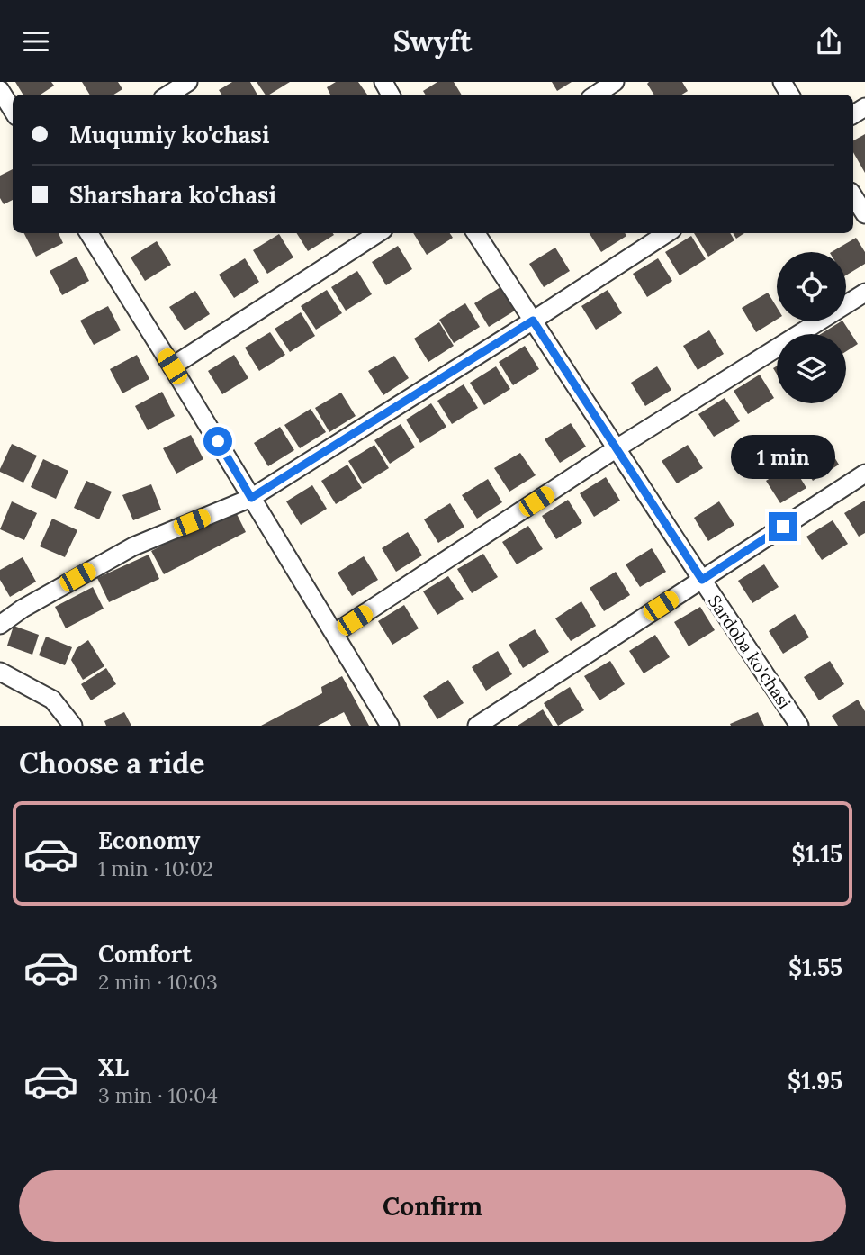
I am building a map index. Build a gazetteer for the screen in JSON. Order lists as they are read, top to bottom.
{
  "streets": {
    "street": ["Sardoba ko'chasi"]
  },
  "page": {
    "header": "Swyft",
    "banner": ["Muqumiy ko'chasi", "Sharshara ko'chasi"],
    "bubble": "1 min",
    "heading": "Choose a ride",
    "list": [
      {
        "name": "Economy",
        "note": "1 min · 10:02",
        "value": "$1.15"
      },
      {
        "name": "Comfort",
        "note": "2 min · 10:03",
        "value": "$1.55"
      },
      {
        "name": "XL",
        "note": "3 min · 10:04",
        "value": "$1.95"
      }
    ],
    "buttons": "Confirm"
  }
}
